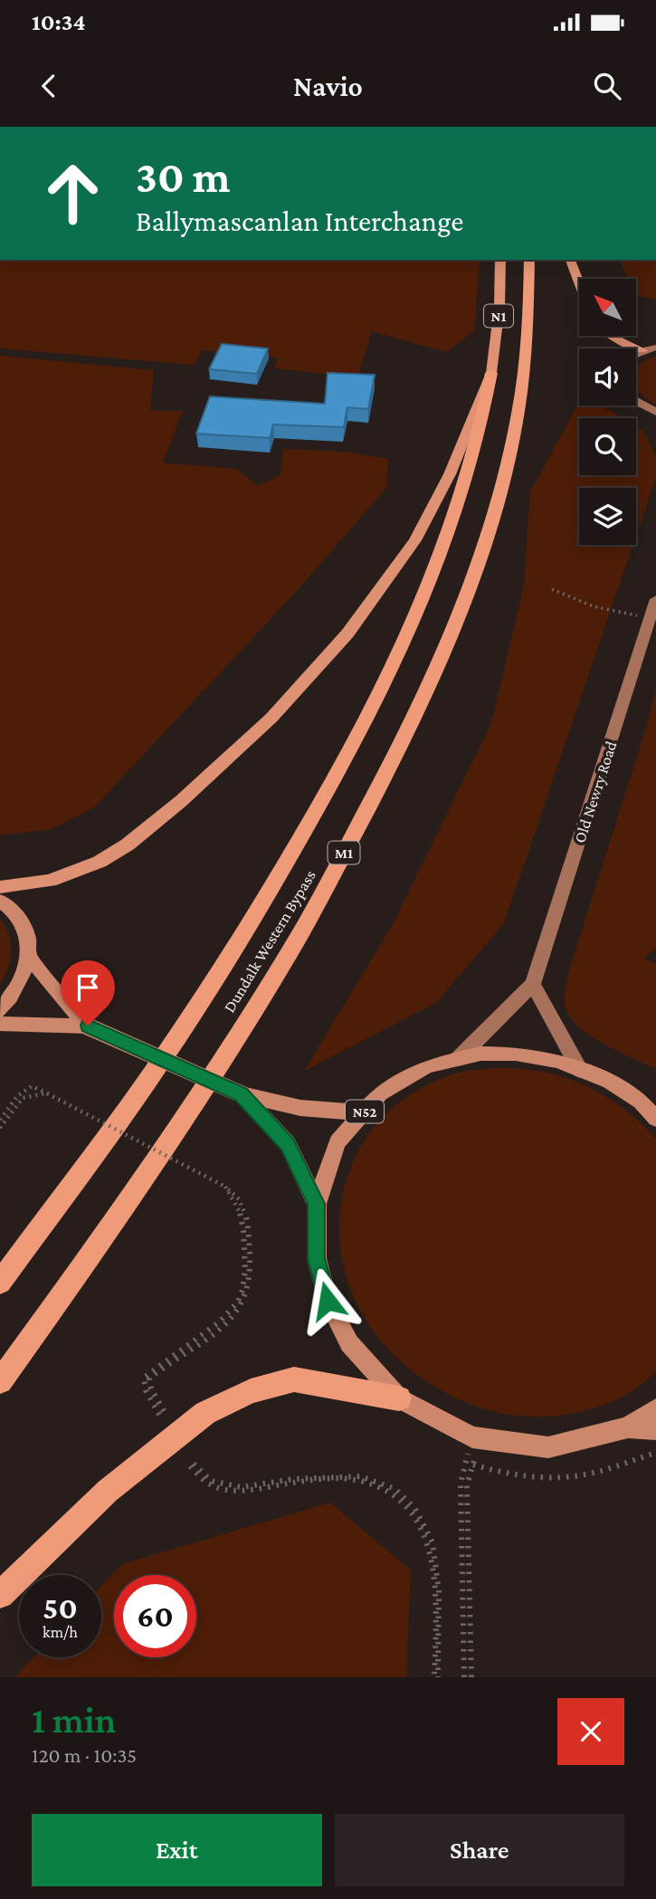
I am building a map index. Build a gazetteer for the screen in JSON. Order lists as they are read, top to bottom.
{
  "streets": {
    "highway": ["N1", "M1", "Dundalk Western Bypass"],
    "main road": ["Old Newry Road", "N52"]
  },
  "crossings": [
    ["N1", "Dundalk Western Bypass"],
    ["Old Newry Road", "N52"]
  ],
  "north": "top left",
  "page": {
    "status": "10:34",
    "header": "Navio",
    "turn": ["30 m", "Ballymascanlan Interchange"],
    "speed": "50 km/h",
    "limit": "60",
    "heading": ["1 min", "120 m · 10:35"],
    "buttons": ["Exit", "Share"]
  }
}
